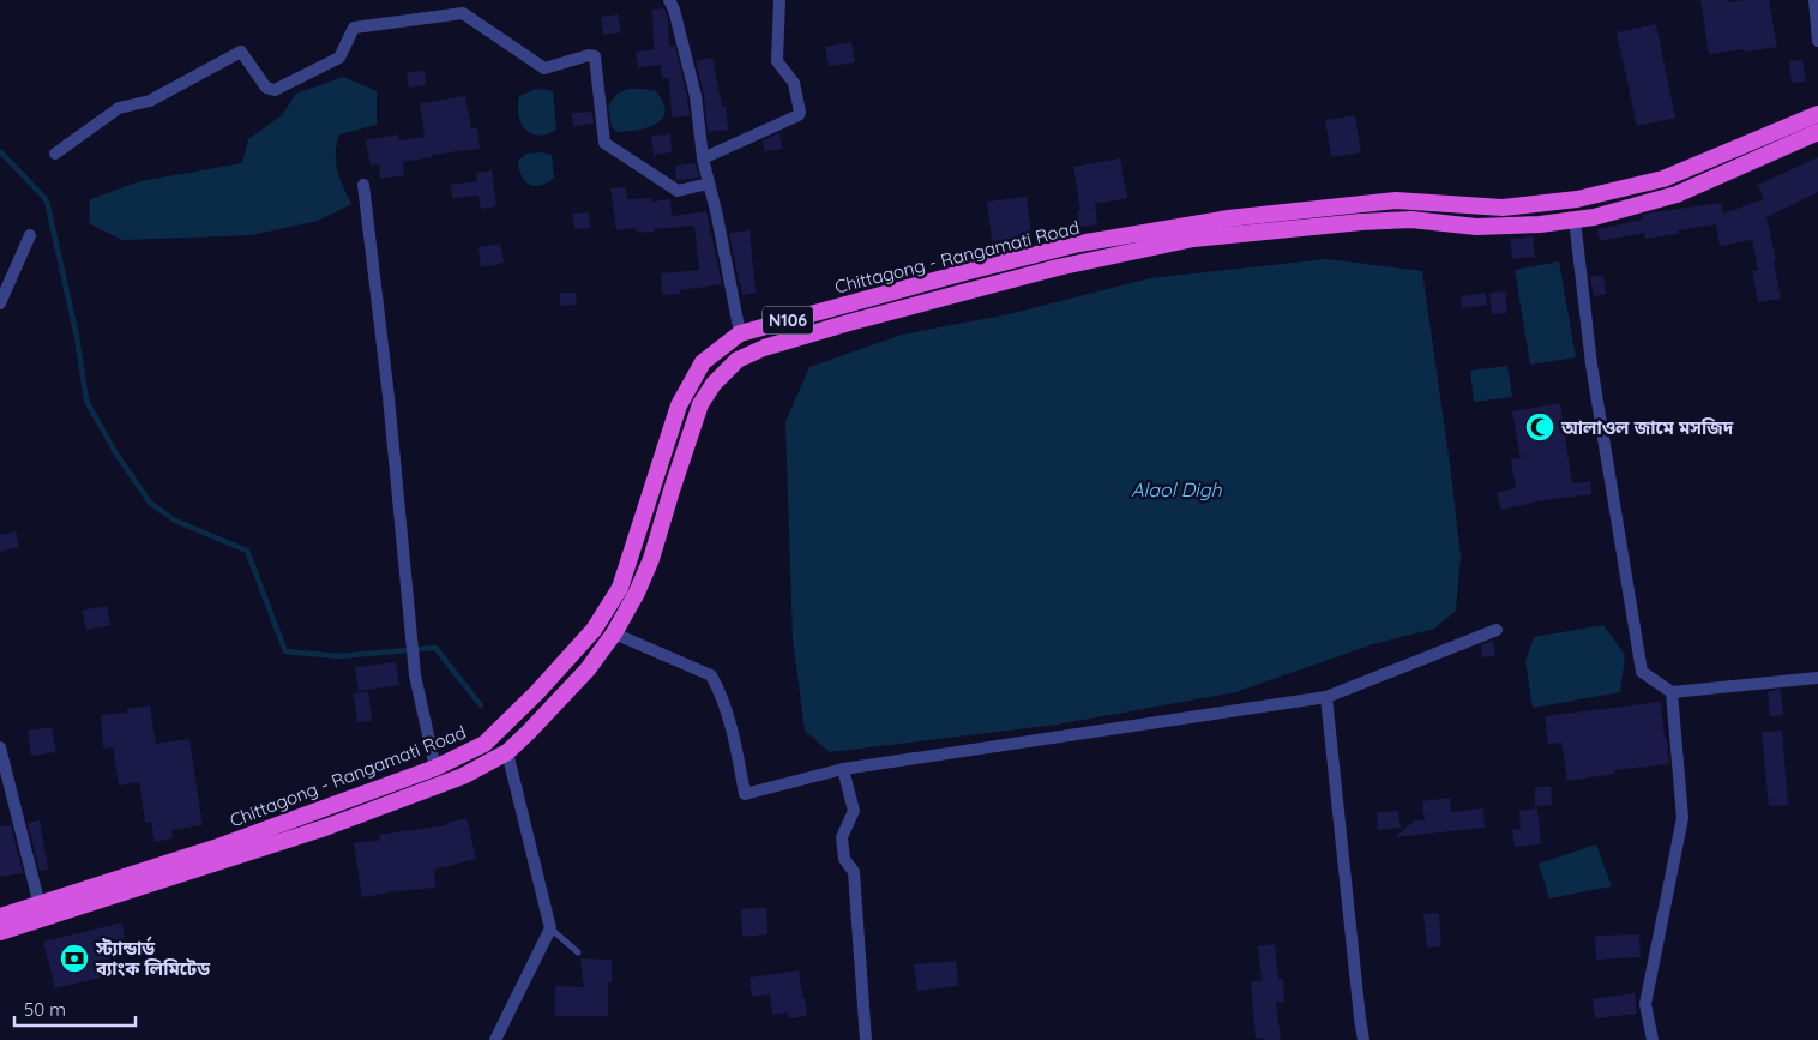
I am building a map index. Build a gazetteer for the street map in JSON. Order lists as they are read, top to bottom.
{
  "streets": {
    "highway": ["Chittagong - Rangamati Road", "N106"]
  },
  "water": ["Alaol Digh"],
  "places": {
    "mosque": ["আলাওল জামে মসজিদ"],
    "bank": ["স্ট্যান্ডার্ড ব্যাংক লিমিটেড"]
  },
  "scale_bar": "50 m"
}
